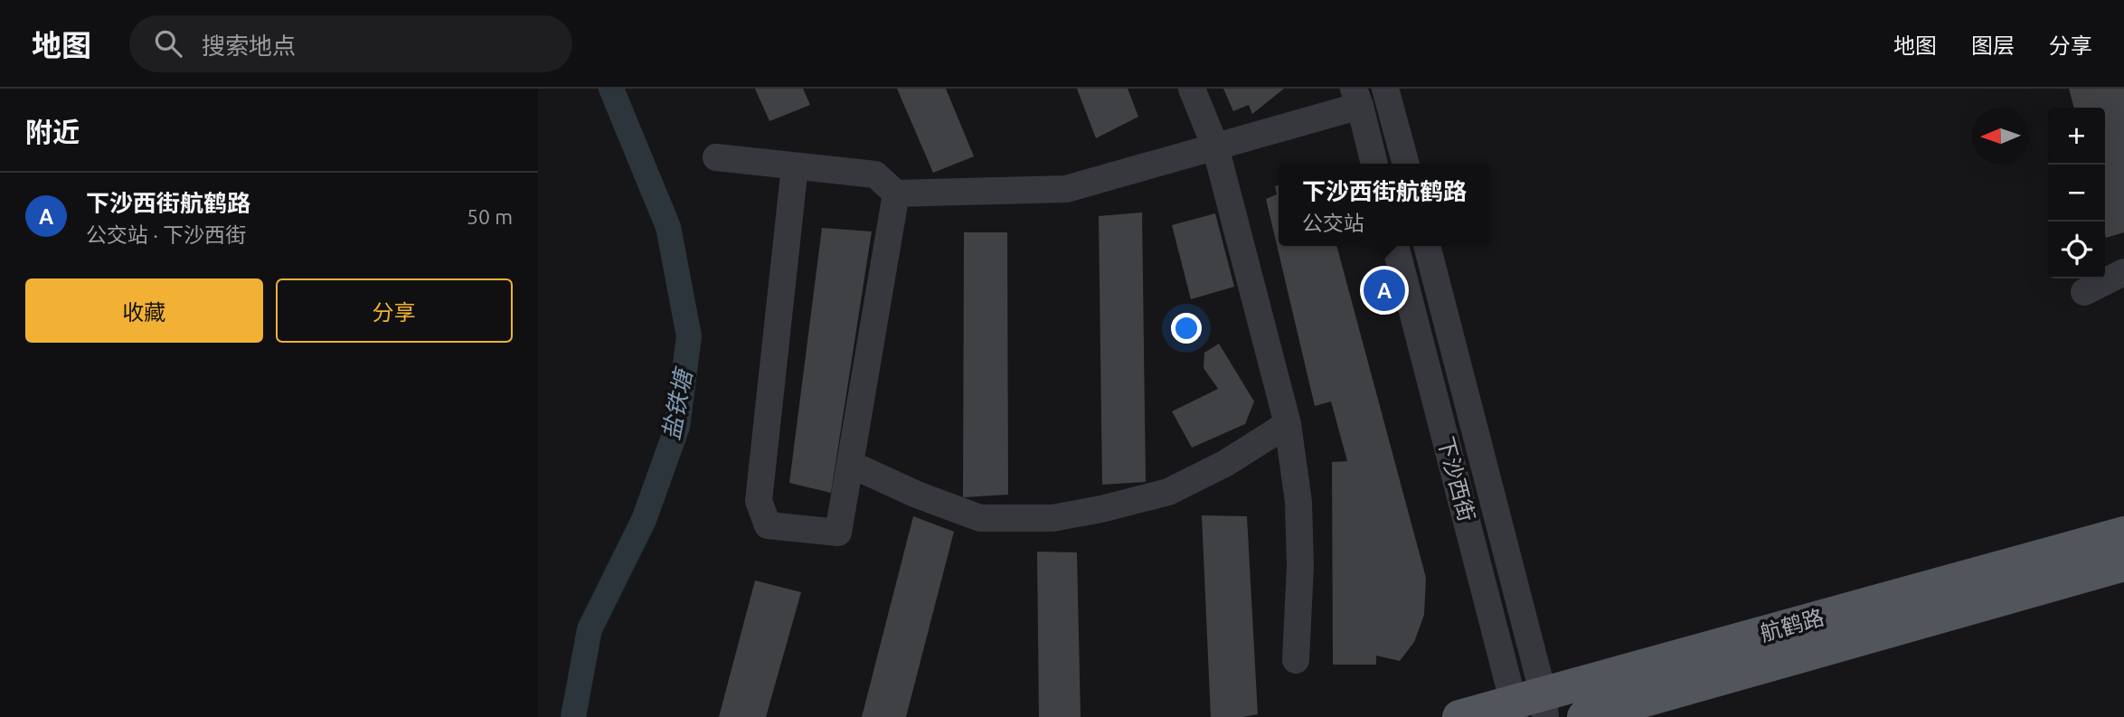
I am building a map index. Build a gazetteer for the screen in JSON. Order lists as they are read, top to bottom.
{
  "streets": {
    "main road": ["航鹤路"],
    "street": ["下沙西街"]
  },
  "crossings": [
    ["下沙西街", "航鹤路"]
  ],
  "water": ["盐铁塘"],
  "north": "left",
  "page": {
    "header": "地图",
    "search": "搜索地点",
    "nav": ["地图", "图层", "分享"],
    "heading": "附近",
    "map_buttons": ["+", "−"],
    "popup": ["下沙西街航鹤路", "公交站"],
    "list": [
      {
        "mark": "A",
        "name": "下沙西街航鹤路",
        "note": "公交站 · 下沙西街",
        "value": "50 m"
      }
    ],
    "buttons": ["收藏", "分享"],
    "pins": "A"
  }
}
